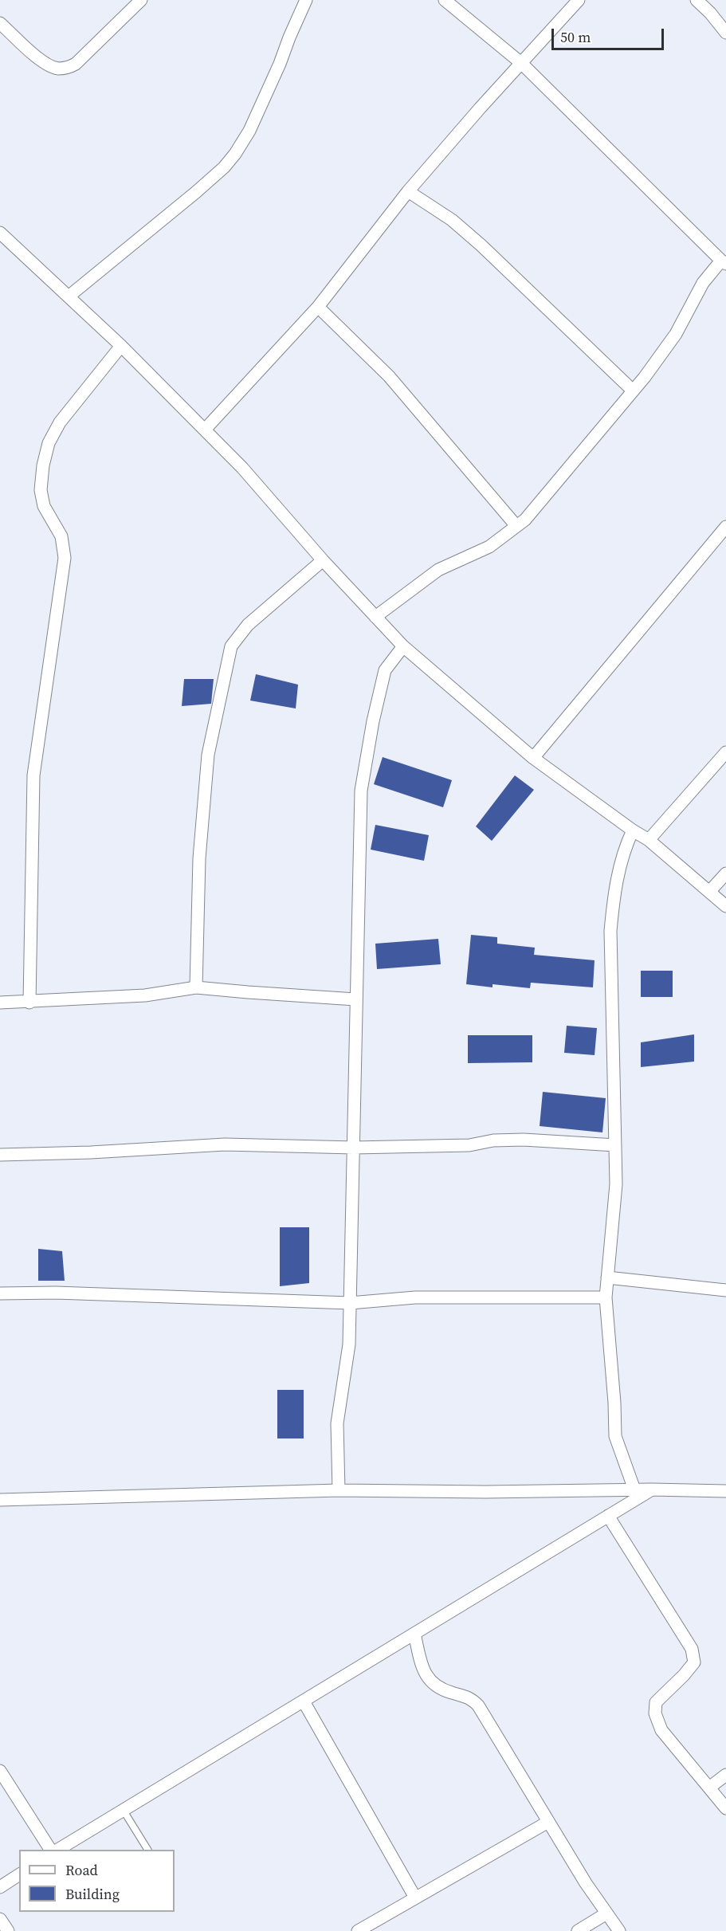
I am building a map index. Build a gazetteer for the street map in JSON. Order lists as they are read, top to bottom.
{
  "legend": ["Road", "Building"],
  "scale_bar": "50 m"
}
